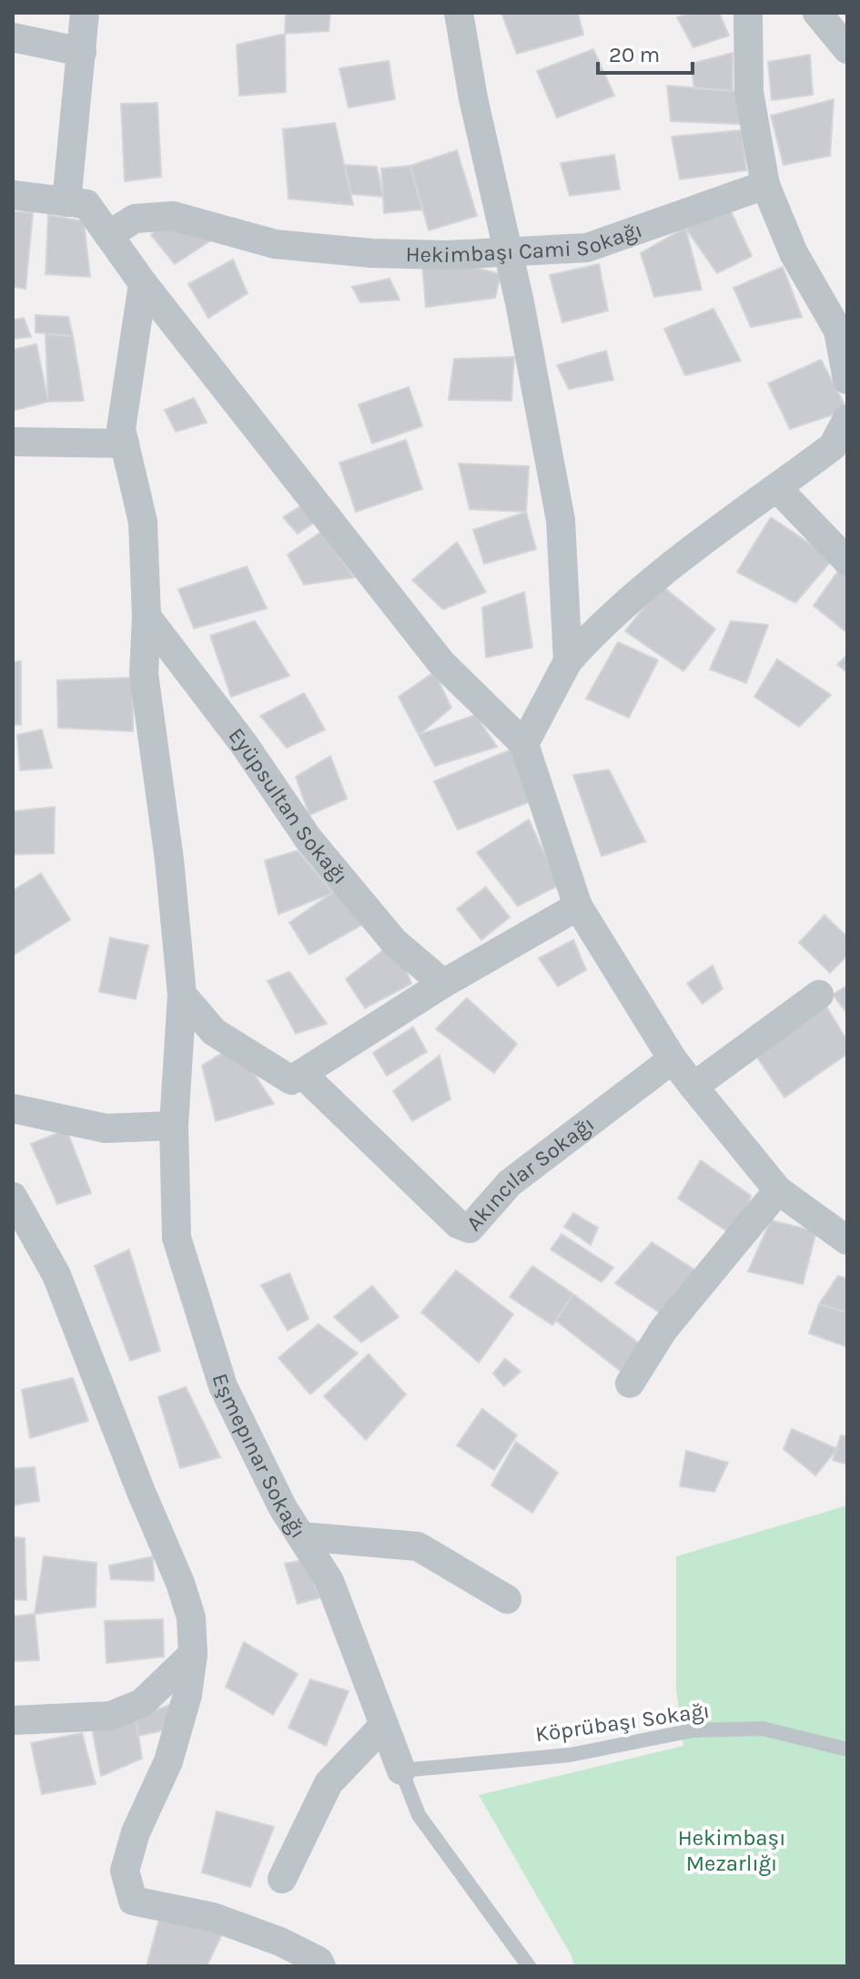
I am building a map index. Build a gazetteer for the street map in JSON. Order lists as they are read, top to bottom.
{
  "streets": {
    "street": [
      "Hekimbaşı Cami Sokağı",
      "Eyüpsultan Sokağı",
      "Akıncılar Sokağı",
      "Eşmepınar Sokağı"
    ],
    "lane": ["Köprübaşı Sokağı"]
  },
  "crossings": [
    ["Eyüpsultan Sokağı", "Eşmepınar Sokağı"],
    ["Eşmepınar Sokağı", "Köprübaşı Sokağı"]
  ],
  "parks": ["Hekimbaşı Mezarlığı"],
  "scale_bar": "20 m"
}
